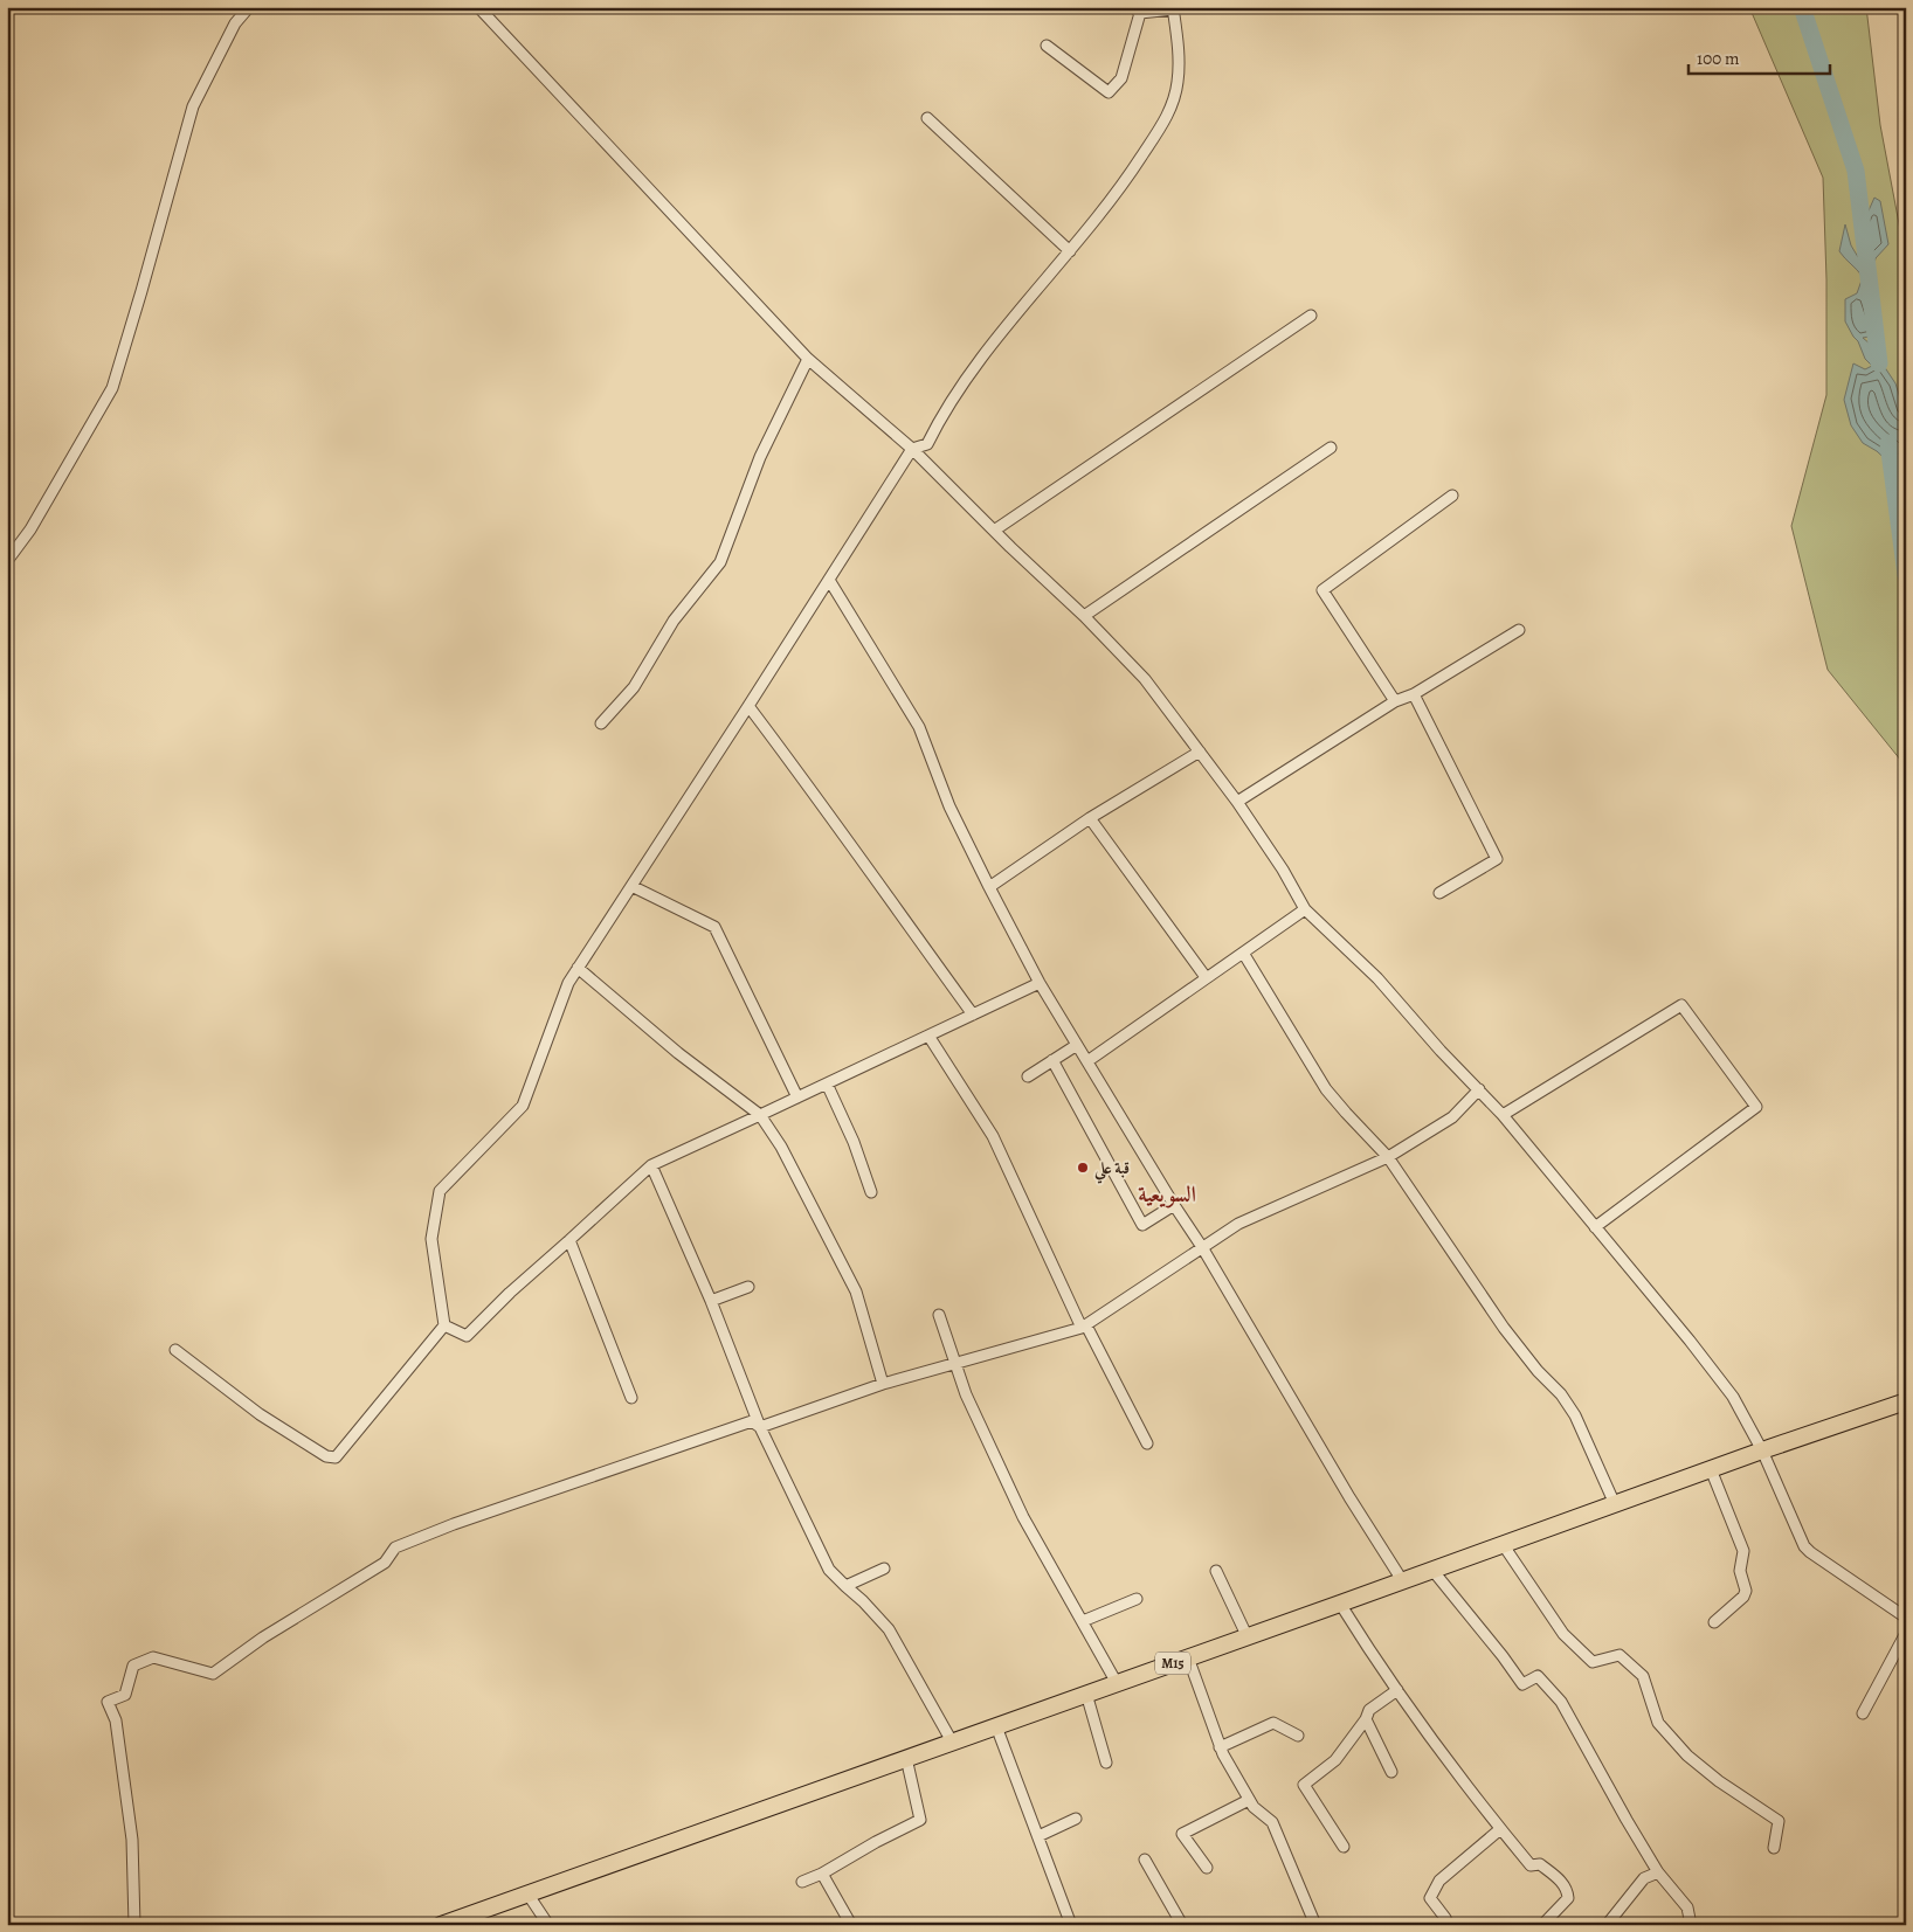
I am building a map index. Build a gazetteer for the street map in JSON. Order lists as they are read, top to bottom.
{
  "streets": {
    "highway": ["M15"]
  },
  "districts": ["السويعية"],
  "places": ["قبة علي"],
  "scale_bar": "100 m"
}
